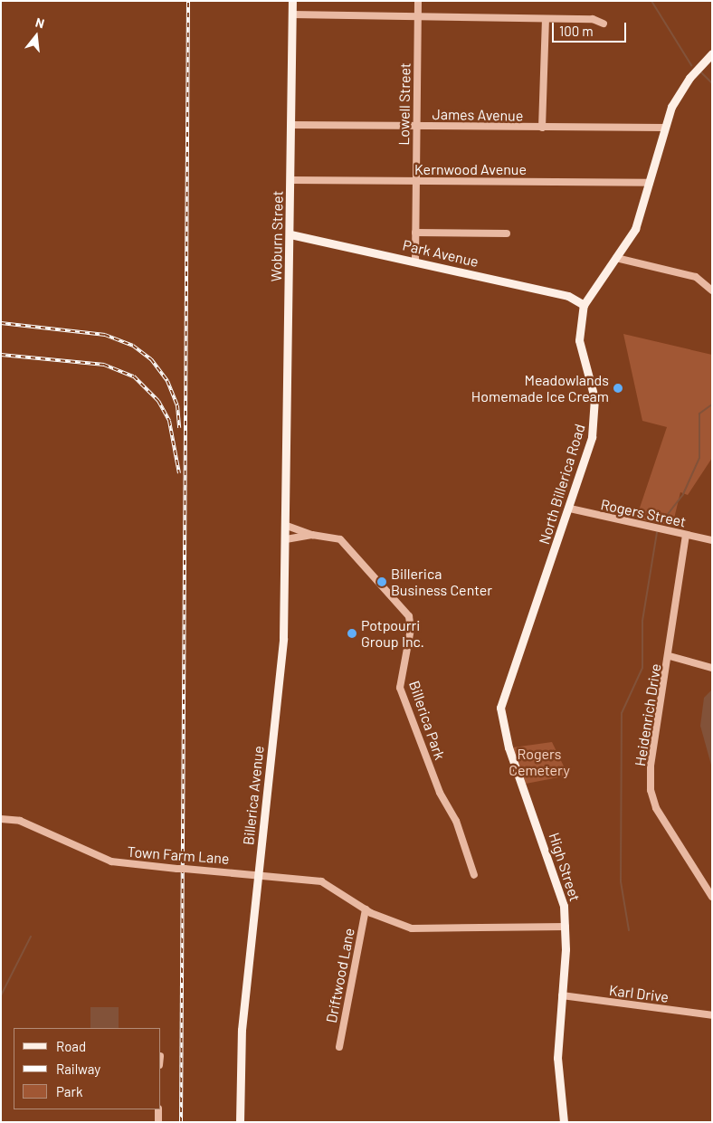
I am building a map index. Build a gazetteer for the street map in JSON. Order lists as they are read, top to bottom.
{
  "streets": {
    "main road": [
      "Woburn Street",
      "Park Avenue",
      "North Billerica Road",
      "Billerica Avenue",
      "High Street"
    ],
    "street": [
      "Lowell Street",
      "James Avenue",
      "Kernwood Avenue",
      "Rogers Street",
      "Heidenrich Drive",
      "Billerica Park",
      "Town Farm Lane",
      "Driftwood Lane",
      "Karl Drive"
    ]
  },
  "crossings": [
    ["Lowell Street", "James Avenue"],
    ["Lowell Street", "Kernwood Avenue"],
    ["Lowell Street", "Park Avenue"],
    ["James Avenue", "Woburn Street"],
    ["James Avenue", "North Billerica Road"],
    ["Kernwood Avenue", "Woburn Street"],
    ["Kernwood Avenue", "North Billerica Road"],
    ["Woburn Street", "Park Avenue"],
    ["Woburn Street", "Billerica Avenue"],
    ["Park Avenue", "North Billerica Road"],
    ["North Billerica Road", "Rogers Street"],
    ["North Billerica Road", "High Street"],
    ["Rogers Street", "Heidenrich Drive"],
    ["Billerica Park", "Billerica Avenue"],
    ["Billerica Avenue", "Town Farm Lane"],
    ["Town Farm Lane", "High Street"],
    ["Town Farm Lane", "Driftwood Lane"],
    ["High Street", "Karl Drive"]
  ],
  "parks": ["Rogers Cemetery"],
  "places": ["Meadowlands Homemade Ice Cream", "Billerica Business Center", "Potpourri Group Inc."],
  "legend": ["Road", "Railway", "Park"],
  "scale_bar": "100 m",
  "north": "top"
}
